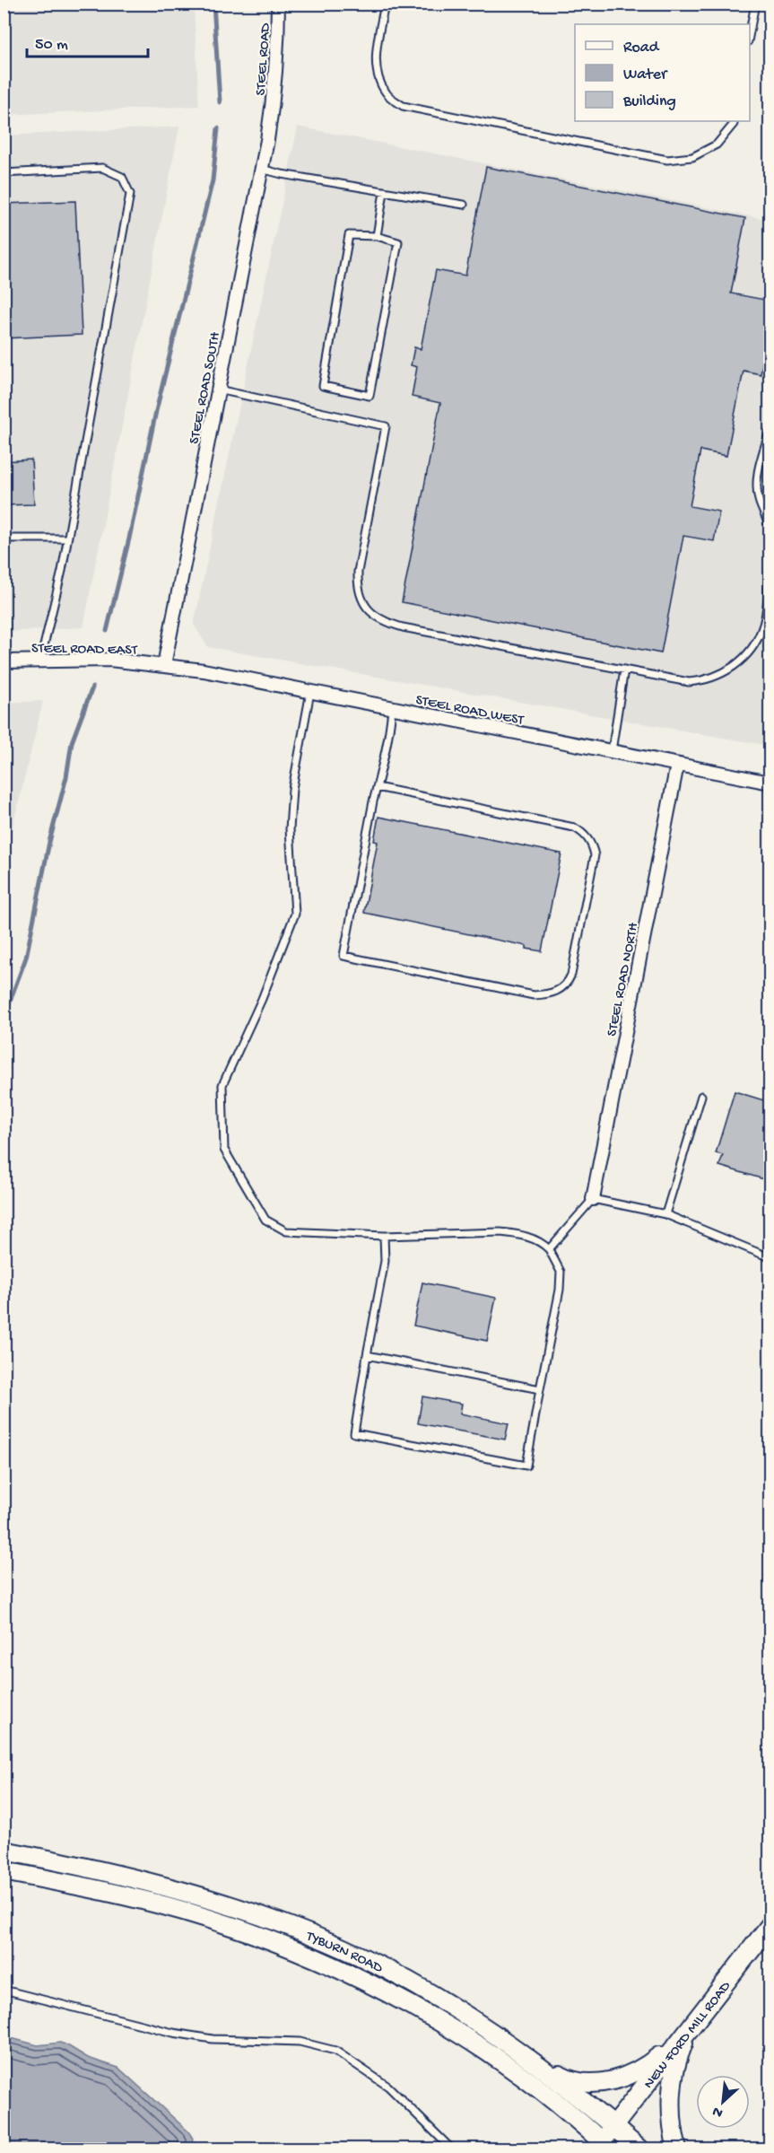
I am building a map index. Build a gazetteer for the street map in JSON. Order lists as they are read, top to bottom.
{
  "streets": {
    "main road": ["TYBURN ROAD", "NEW FORD MILL ROAD"],
    "street": [
      "STEEL ROAD",
      "STEEL ROAD SOUTH",
      "STEEL ROAD EAST",
      "STEEL ROAD WEST",
      "STEEL ROAD NORTH"
    ]
  },
  "crossings": [
    ["STEEL ROAD", "STEEL ROAD SOUTH"],
    ["STEEL ROAD SOUTH", "STEEL ROAD EAST"],
    ["STEEL ROAD SOUTH", "STEEL ROAD WEST"],
    ["STEEL ROAD EAST", "STEEL ROAD WEST"],
    ["STEEL ROAD WEST", "STEEL ROAD NORTH"],
    ["TYBURN ROAD", "NEW FORD MILL ROAD"]
  ],
  "legend": ["Road", "Water", "Building"],
  "scale_bar": "50 m",
  "north": "bottom left"
}
